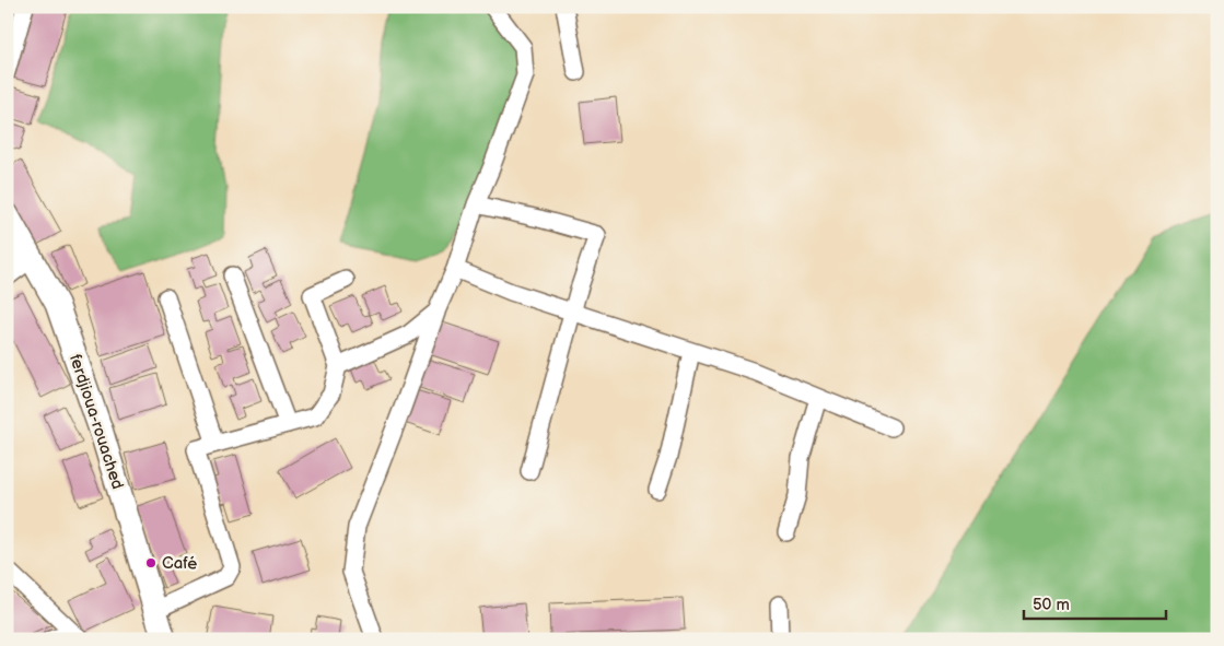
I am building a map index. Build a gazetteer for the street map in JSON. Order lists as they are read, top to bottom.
{
  "streets": {
    "main road": ["ferdjioua-rouached"]
  },
  "places": ["Café"],
  "scale_bar": "50 m"
}
